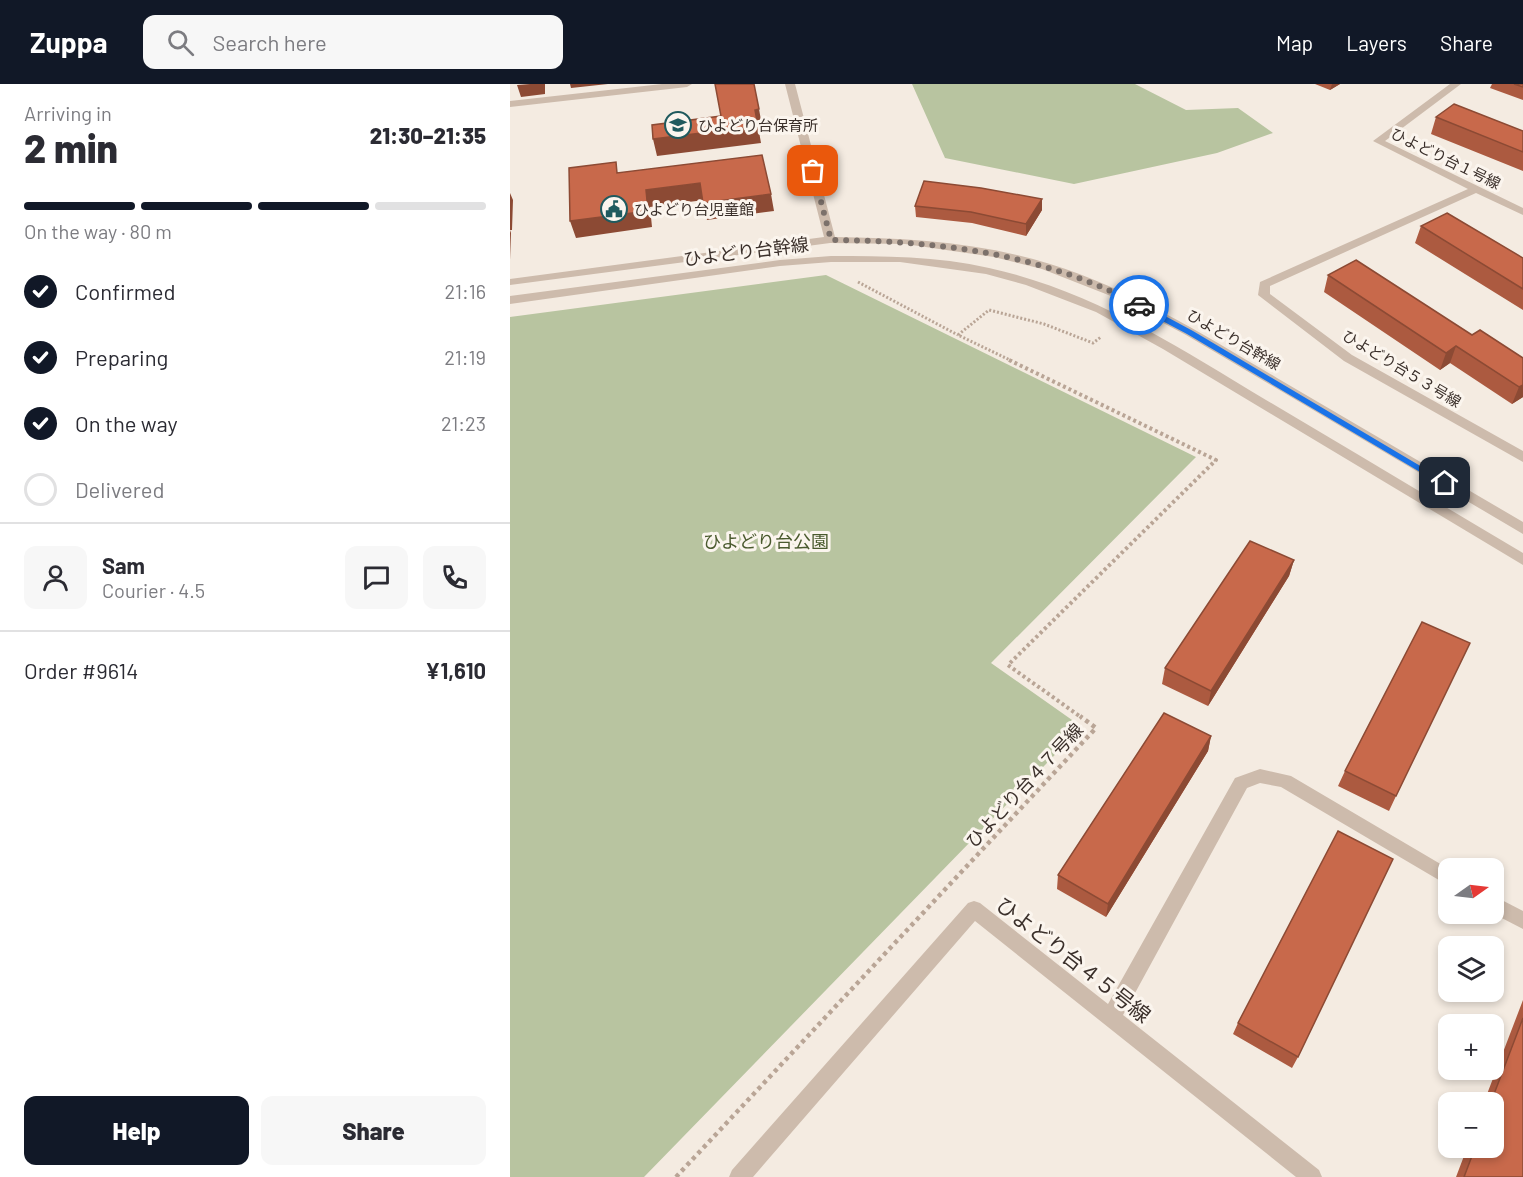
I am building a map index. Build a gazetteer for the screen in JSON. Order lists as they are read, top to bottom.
{
  "streets": {
    "street": [
      "ひよどり台１号線",
      "ひよどり台幹線",
      "ひよどり台５３号線",
      "ひよどり台４５号線"
    ],
    "path": ["ひよどり台４７号線"]
  },
  "crossings": [
    ["ひよどり台１号線", "ひよどり台５３号線"]
  ],
  "parks": ["ひよどり台公園"],
  "places": {
    "school or university": ["ひよどり台保育所"],
    "public building": ["ひよどり台児童館"]
  },
  "north": "right",
  "page": {
    "header": "Zuppa",
    "search": "Search here",
    "nav": ["Map", "Layers", "Share"],
    "heading": ["2 min", "Arriving in", "21:30–21:35"],
    "panel": [
      "Sam",
      "Courier · 4.5",
      "Order #9614",
      "¥1,610"
    ],
    "bar": "On the way · 80 m",
    "list": [
      ["Confirmed", "21:16"],
      ["Preparing", "21:19"],
      ["On the way", "21:23"],
      "Delivered"
    ],
    "map_buttons": ["+", "−"],
    "buttons": ["Help", "Share"]
  }
}
